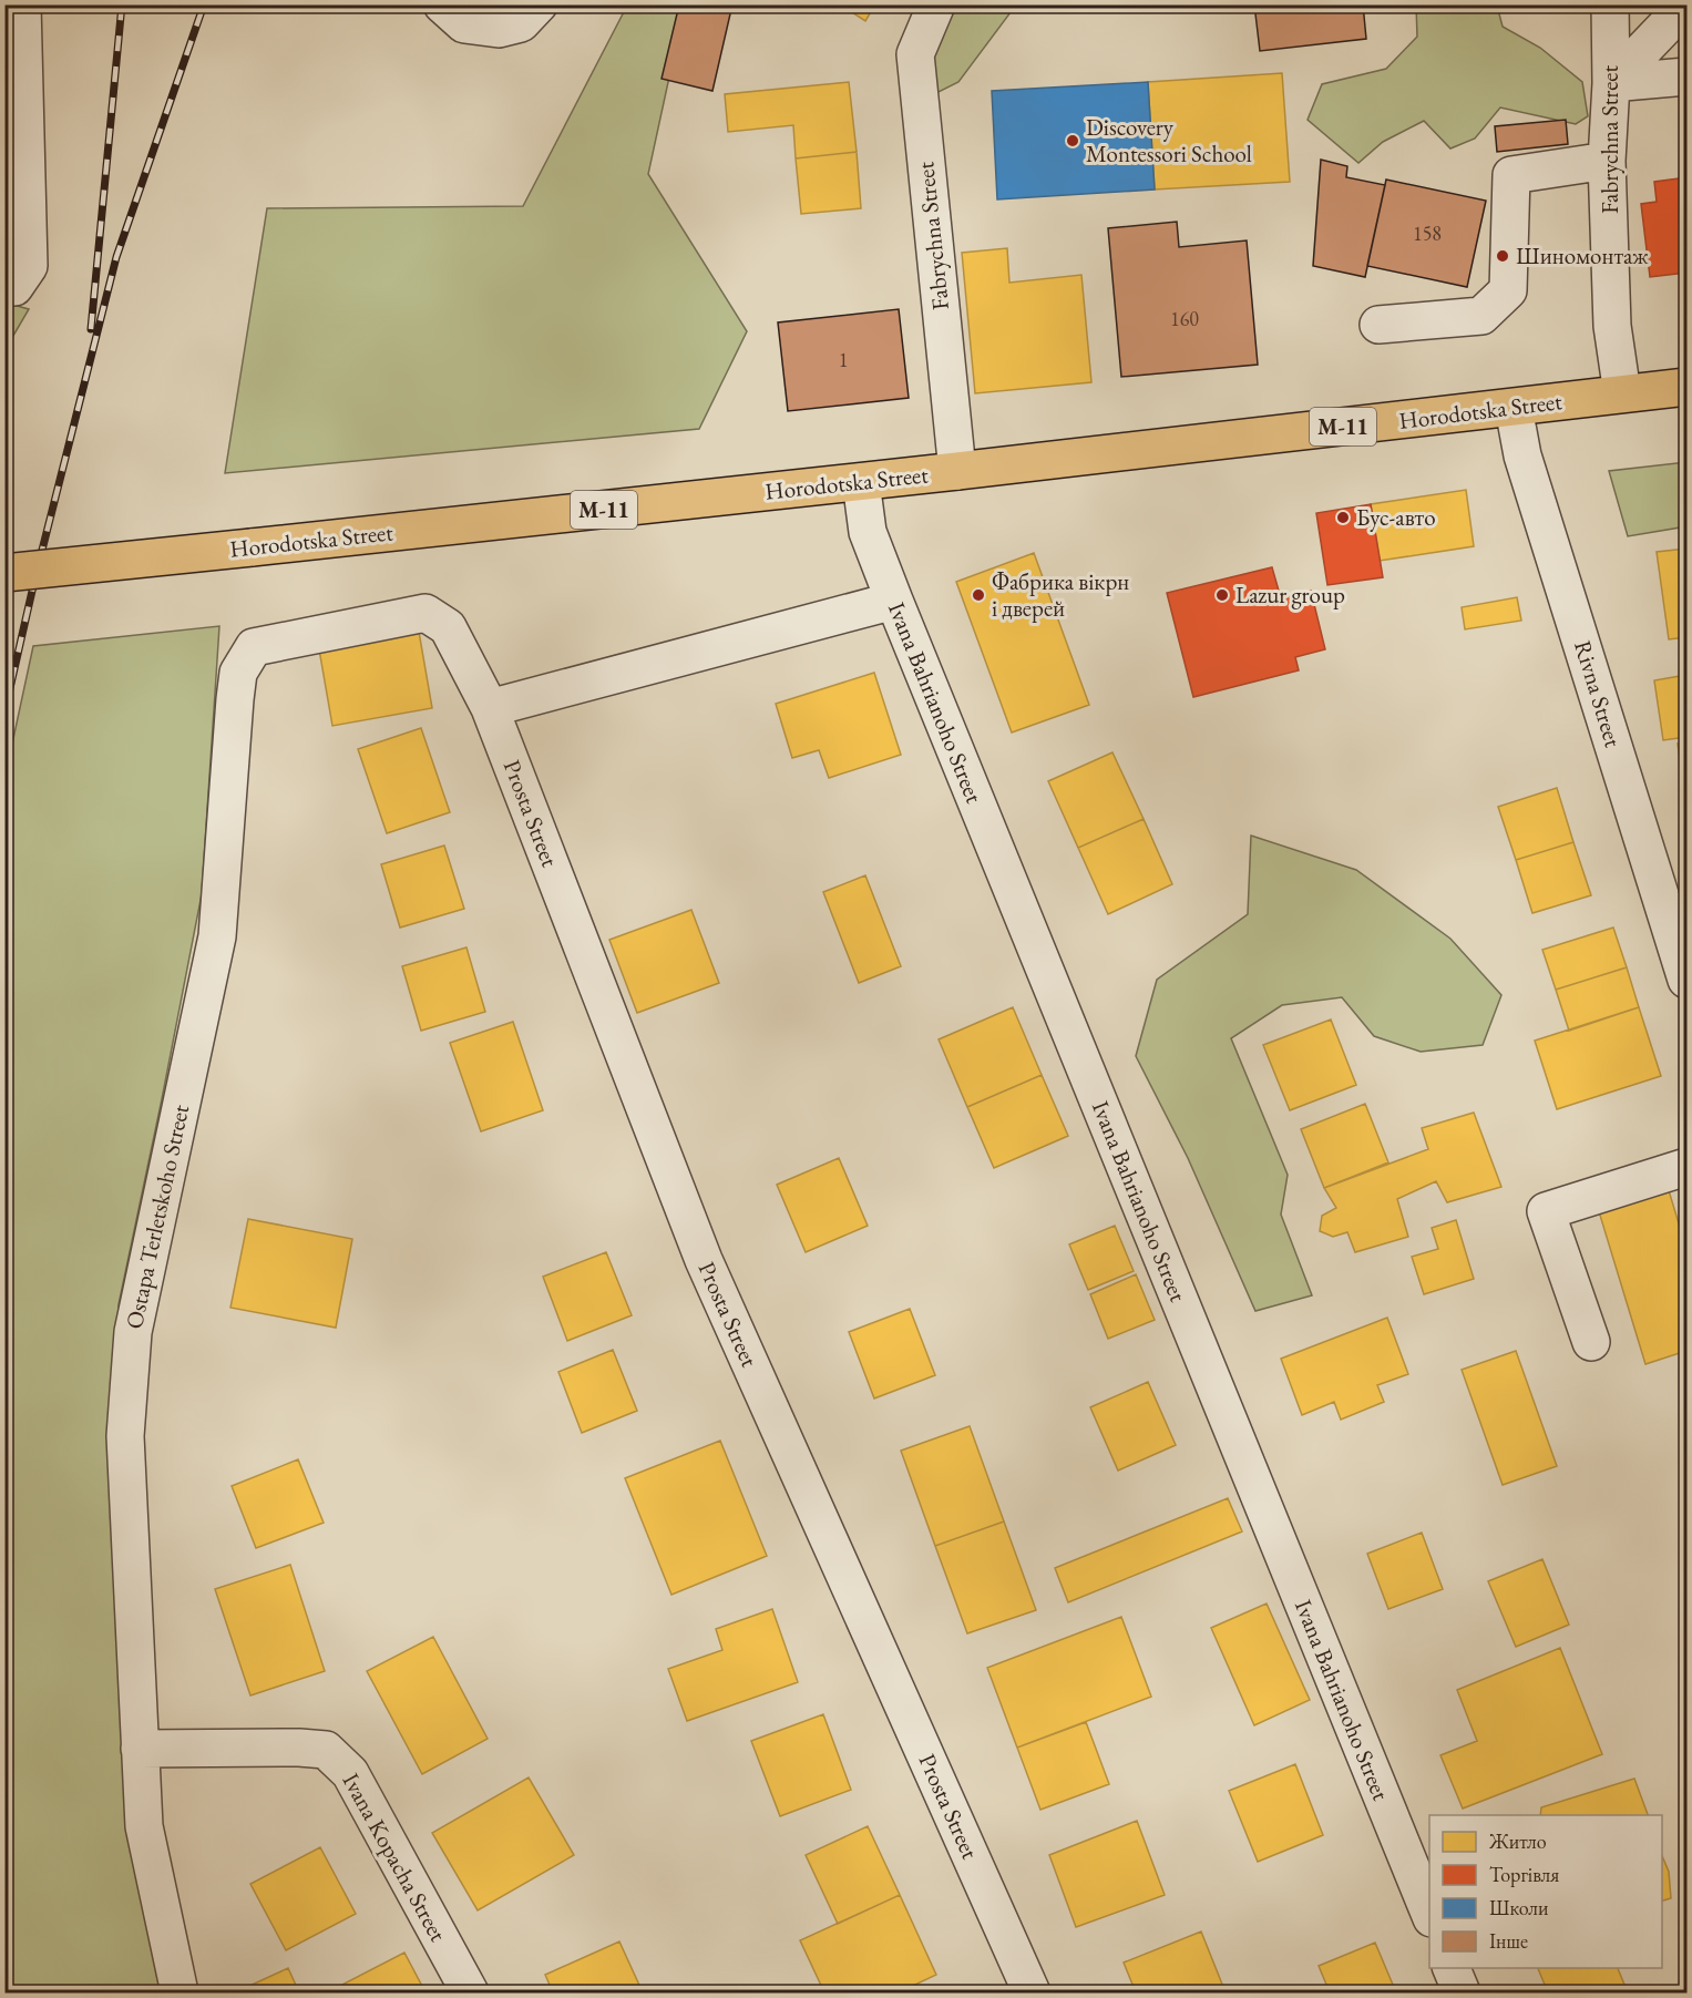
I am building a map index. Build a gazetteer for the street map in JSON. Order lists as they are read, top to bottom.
{
  "streets": {
    "main road": ["Horodotska Street", "М-11"],
    "street": [
      "Fabrychna Street",
      "Rivna Street",
      "Ivana Bahrianoho Street",
      "Prosta Street",
      "Ostapa Terletskoho Street",
      "Ivana Kopacha Street"
    ]
  },
  "crossings": [
    ["Fabrychna Street", "Horodotska Street"],
    ["Horodotska Street", "Rivna Street"],
    ["Horodotska Street", "Ivana Bahrianoho Street"],
    ["Prosta Street", "Ostapa Terletskoho Street"],
    ["Ostapa Terletskoho Street", "Ivana Kopacha Street"]
  ],
  "places": [
    "Discovery Montessori School",
    "Шиномонтаж",
    "Бус-авто",
    "Фабрика вікрн і дверей",
    "Lazur group"
  ],
  "house_numbers": ["158", "160", "1"],
  "legend": [
    "Житло",
    "Торгівля",
    "Школи",
    "Інше"
  ]
}
